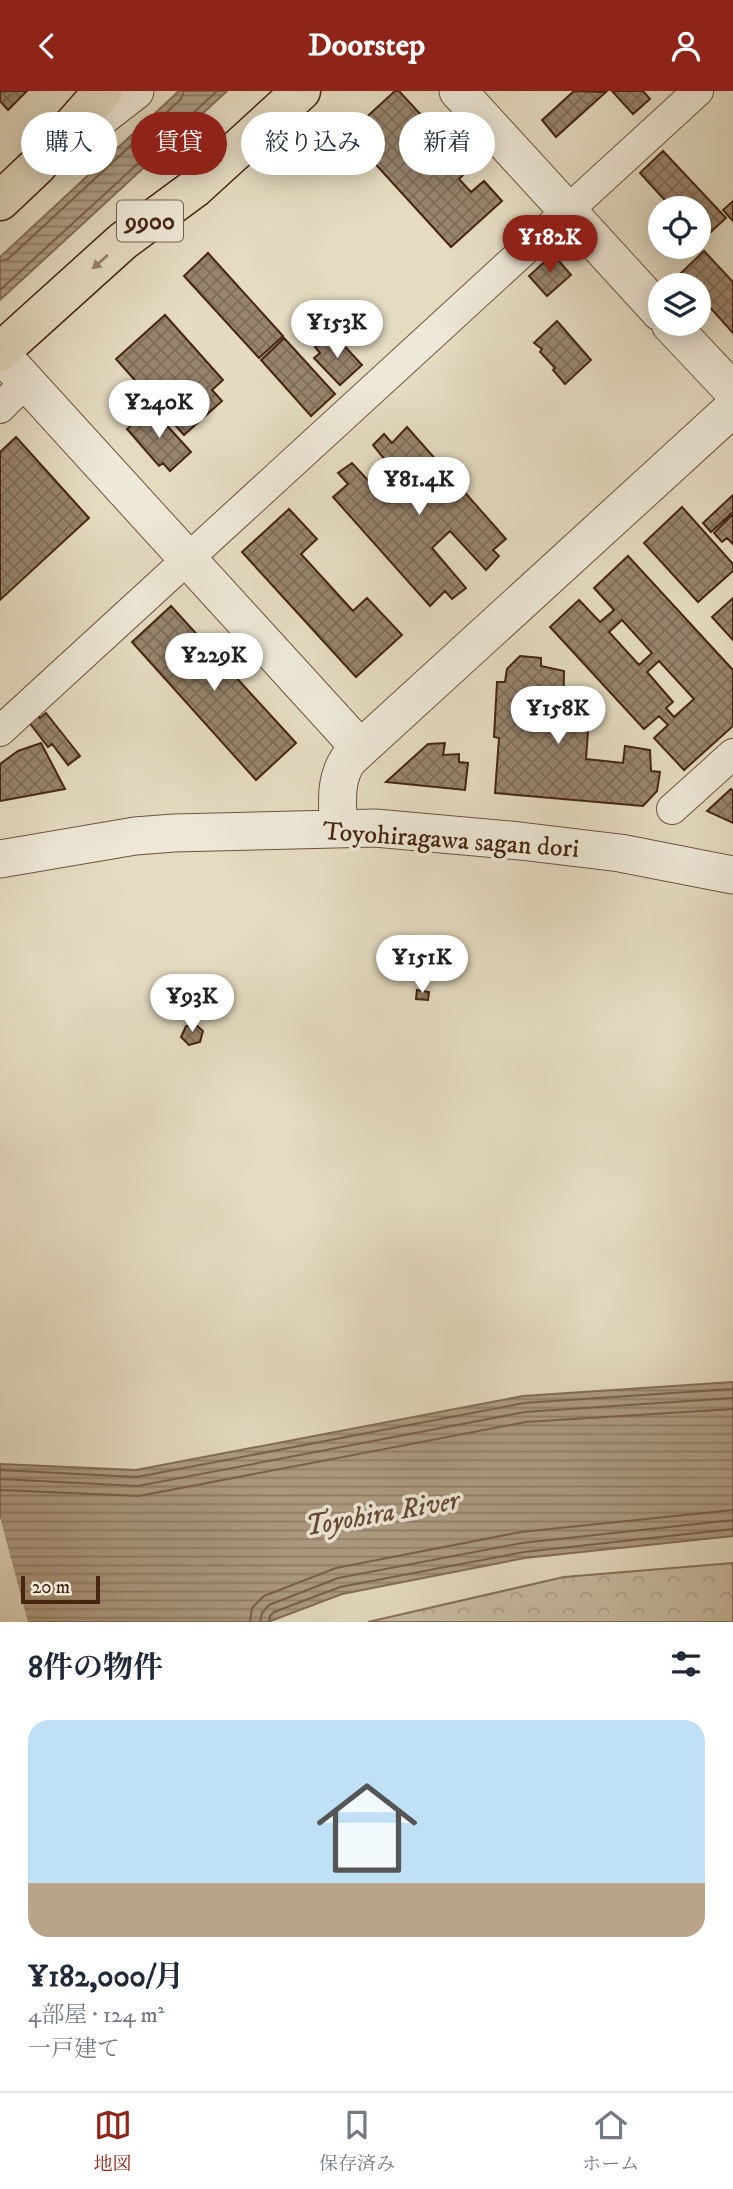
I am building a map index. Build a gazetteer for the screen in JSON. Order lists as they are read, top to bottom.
{
  "streets": {
    "main road": ["9900"],
    "street": ["Toyohiragawa sagan dori"]
  },
  "water": ["Toyohira River"],
  "scale_bar": "20 m",
  "page": {
    "header": "Doorstep",
    "chip": [
      "購入",
      "賃貸",
      "絞り込み",
      "新着"
    ],
    "price": [
      "¥182K",
      "¥153K",
      "¥240K",
      "¥81.4K",
      "¥229K",
      "¥158K",
      "¥151K",
      "¥93K"
    ],
    "scale": "20 m",
    "heading": "8件の物件",
    "list": [
      {
        "name": "¥182,000/月",
        "note": "4部屋 · 124 m² · 一戸建て"
      }
    ],
    "tabs": ["地図", "保存済み", "ホーム"]
  }
}
